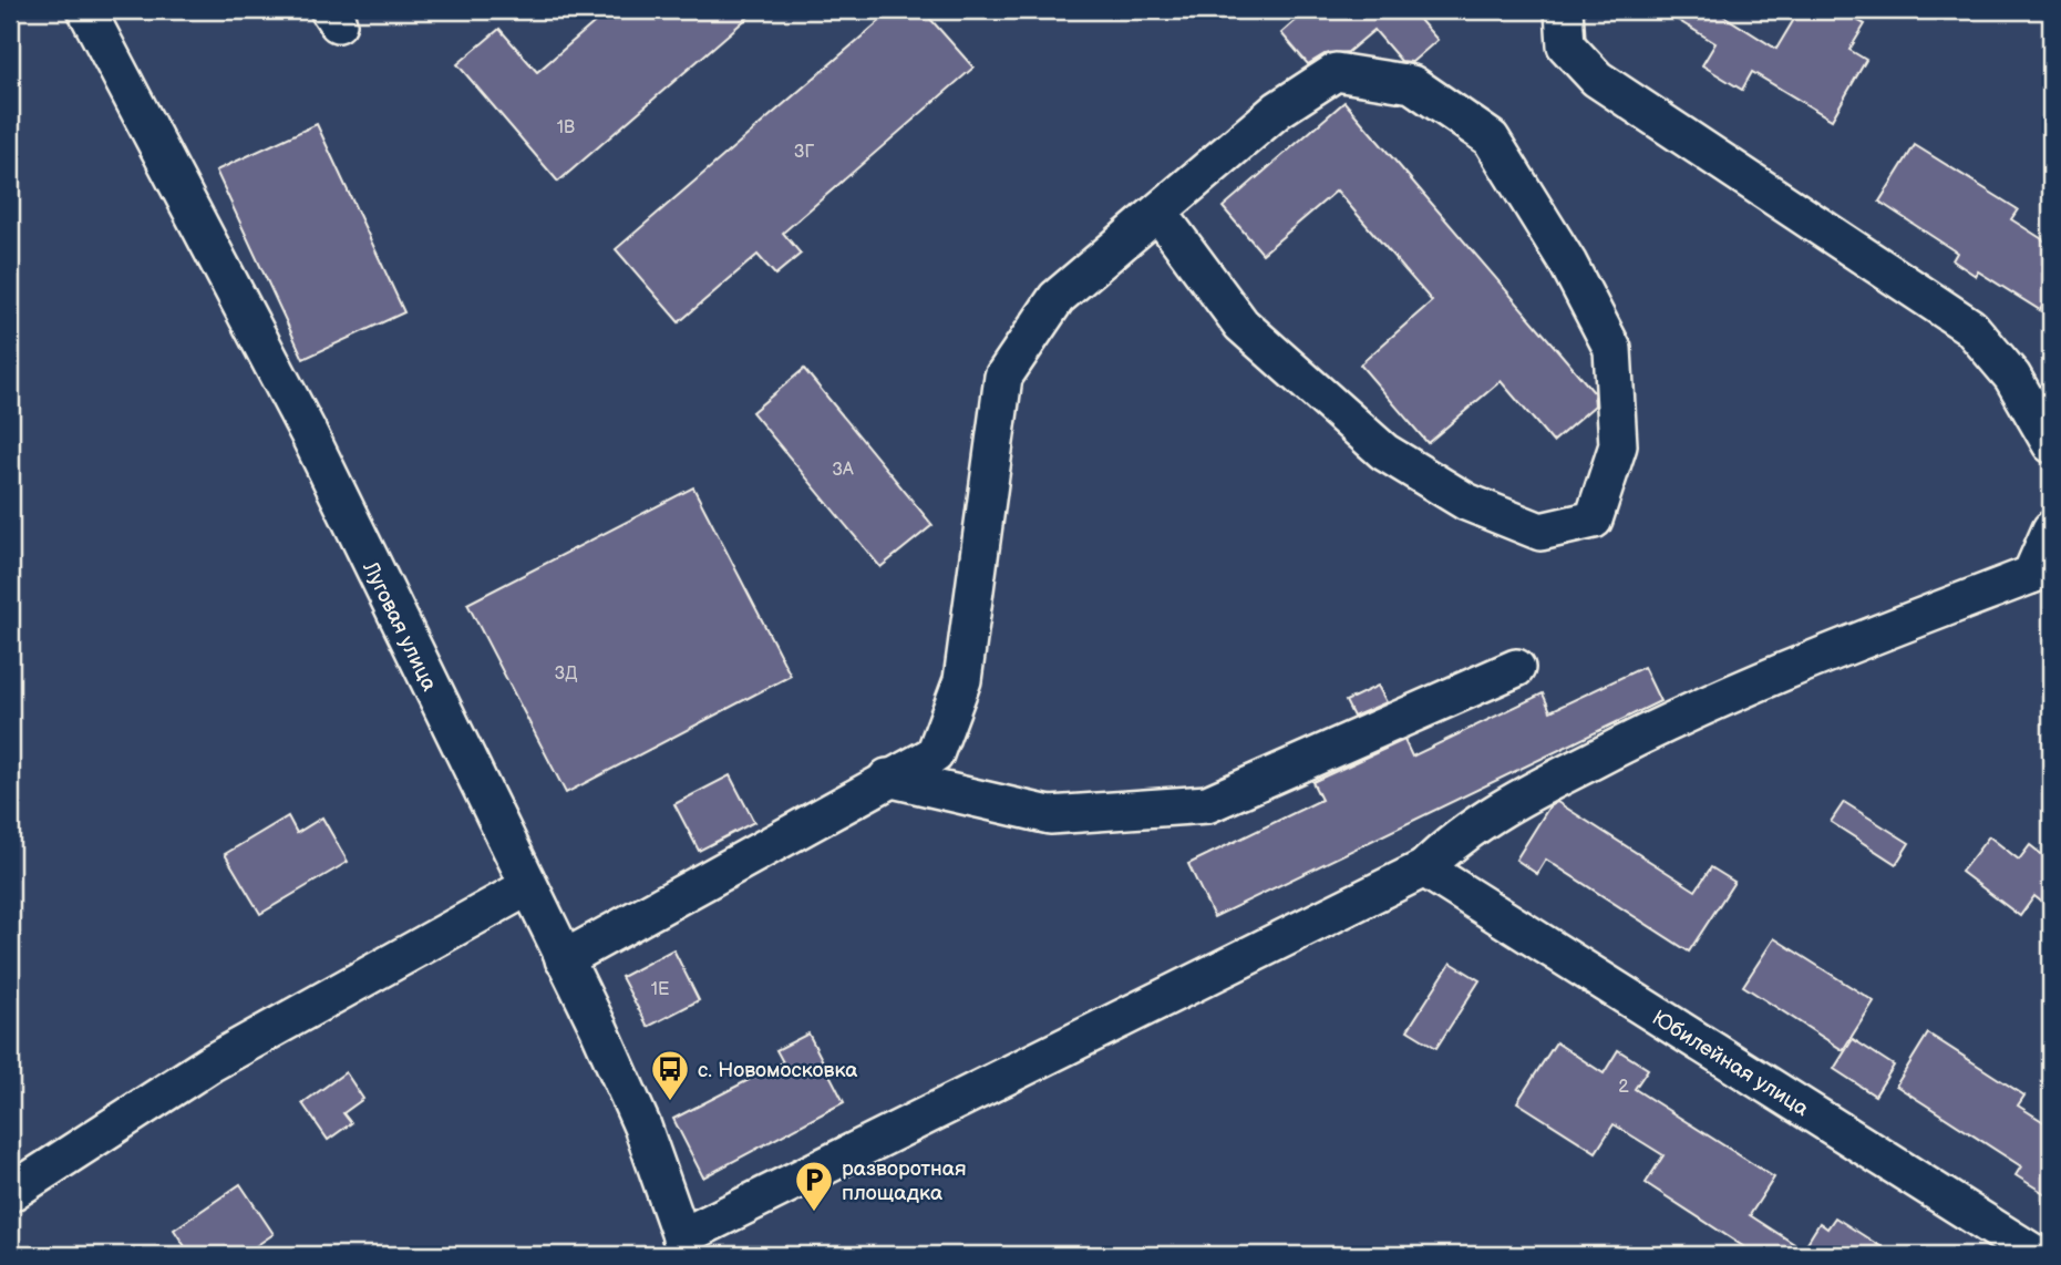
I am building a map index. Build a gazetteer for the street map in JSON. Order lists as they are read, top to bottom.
{
  "streets": {
    "street": ["Луговая улица", "Юбилейная улица"]
  },
  "places": {
    "bus stop": ["с. Новомосковка"],
    "parking": ["разворотная площадка"]
  },
  "house_numbers": [
    "1В",
    "3Г",
    "3А",
    "3Д",
    "1Е",
    "2"
  ]
}
